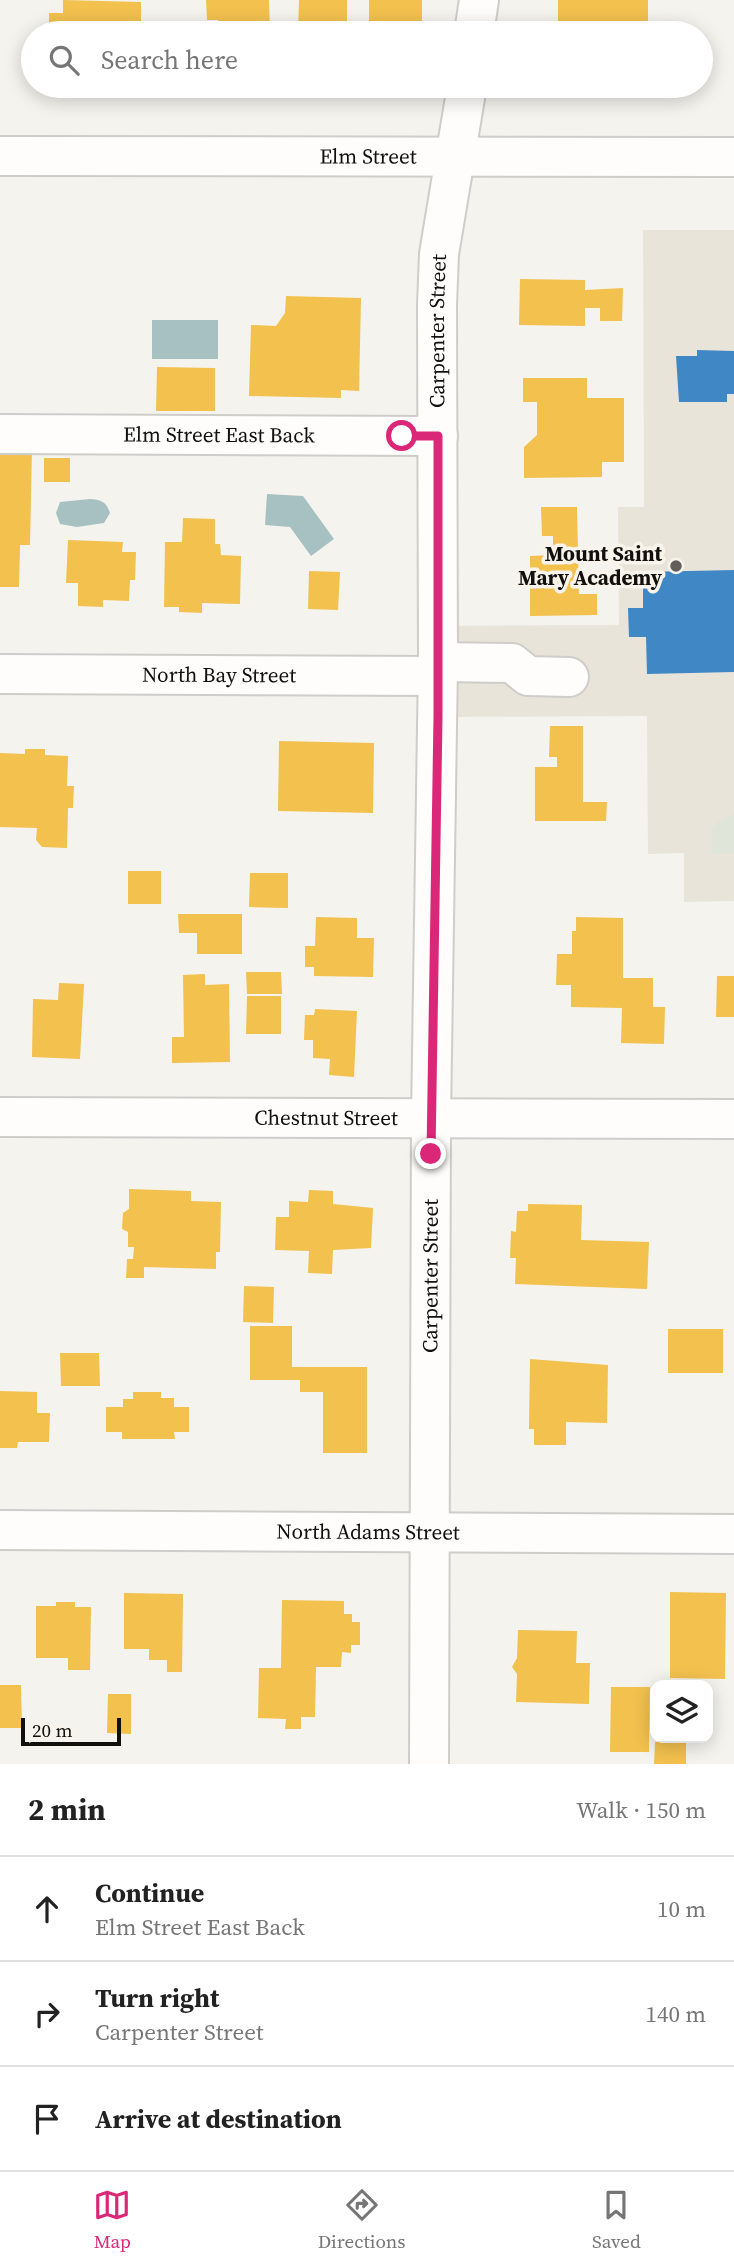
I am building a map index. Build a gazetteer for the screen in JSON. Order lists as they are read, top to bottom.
{
  "streets": {
    "street": [
      "Elm Street",
      "Carpenter Street",
      "Elm Street East Back",
      "North Bay Street",
      "Chestnut Street",
      "North Adams Street"
    ]
  },
  "crossings": [
    ["Elm Street", "Carpenter Street"],
    ["Carpenter Street", "Elm Street East Back"],
    ["Carpenter Street", "North Bay Street"],
    ["Carpenter Street", "Chestnut Street"],
    ["Carpenter Street", "North Adams Street"]
  ],
  "places": ["Mount Saint Mary Academy"],
  "scale_bar": "20 m",
  "page": {
    "search": "Search here",
    "scale": "20 m",
    "heading": ["2 min", "Walk · 150 m"],
    "list": [
      ["Continue", "Elm Street East Back", "10 m"],
      ["Turn right", "Carpenter Street", "140 m"],
      "Arrive at destination"
    ],
    "nav": ["Map", "Directions", "Saved"]
  }
}
